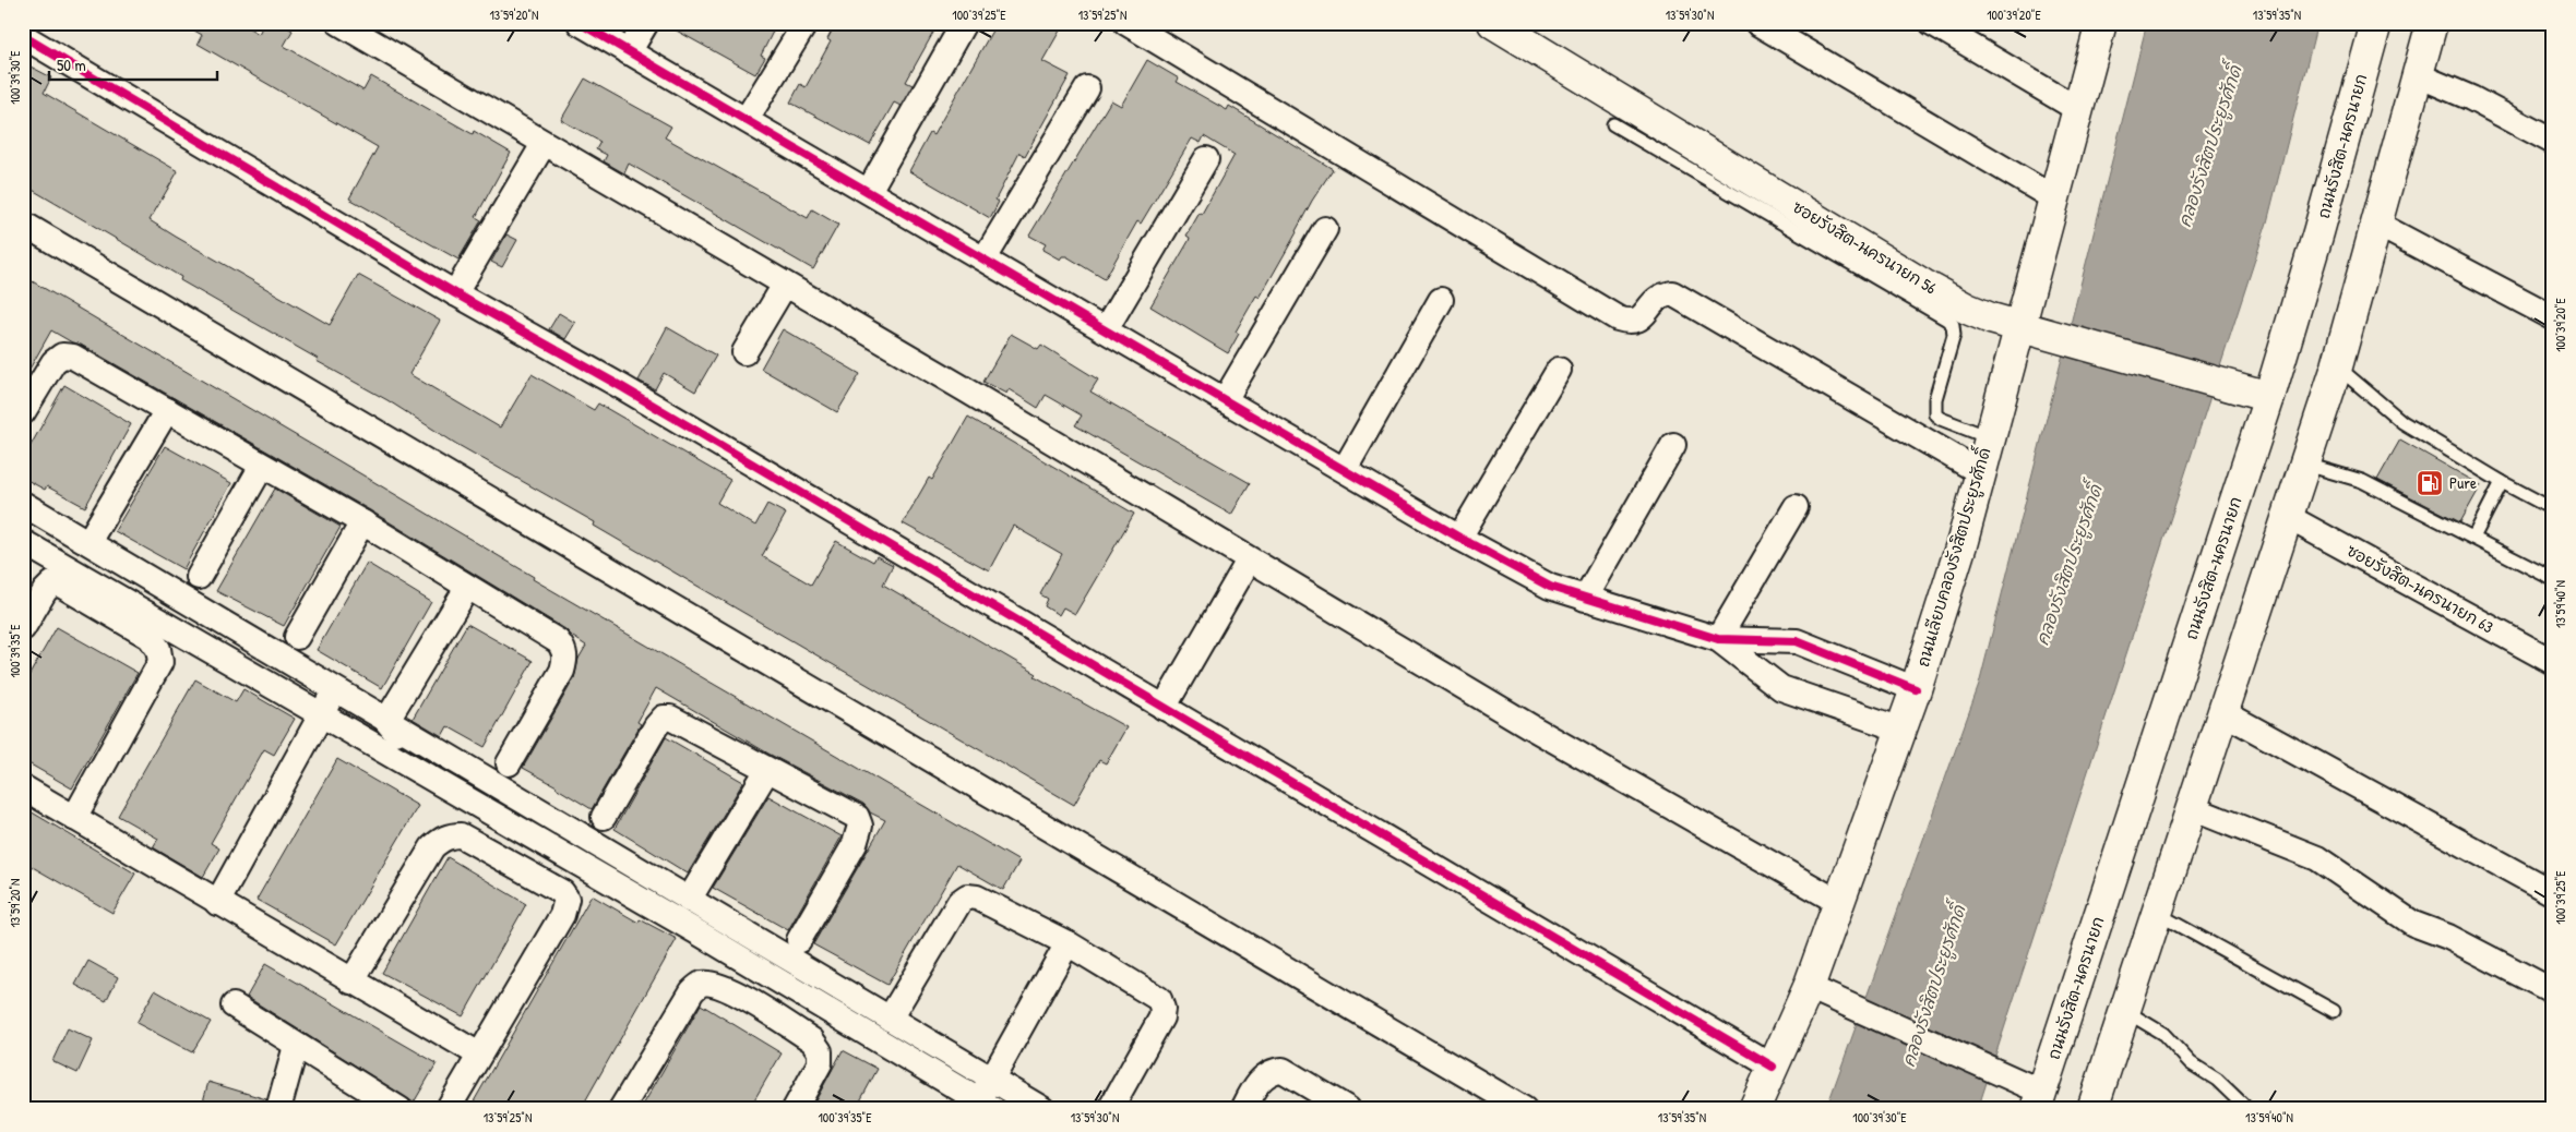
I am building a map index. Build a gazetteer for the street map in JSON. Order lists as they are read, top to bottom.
{
  "streets": {
    "main road": ["ถนนรังสิต-นครนายก", "ซอยรังสิต-นครนายก 56", "ถนนเลียบคลองรังสิตประยูรศักดิ์"],
    "street": ["ซอยรังสิต-นครนายก 63"]
  },
  "crossings": [
    ["ถนนรังสิต-นครนายก", "ซอยรังสิต-นครนายก 56"],
    ["ซอยรังสิต-นครนายก 56", "ถนนเลียบคลองรังสิตประยูรศักดิ์"]
  ],
  "water": ["คลองรังสิตประยูรศักดิ์"],
  "places": {
    "fuel station": ["Pure"]
  },
  "scale_bar": "50 m",
  "coordinates": [
    "13°59'20\"N",
    "100°39'25\"E",
    "13°59'25\"N",
    "13°59'30\"N",
    "100°39'20\"E",
    "13°59'35\"N",
    "100°39'30\"E",
    "13°59'40\"N",
    "100°39'35\"E"
  ]
}
